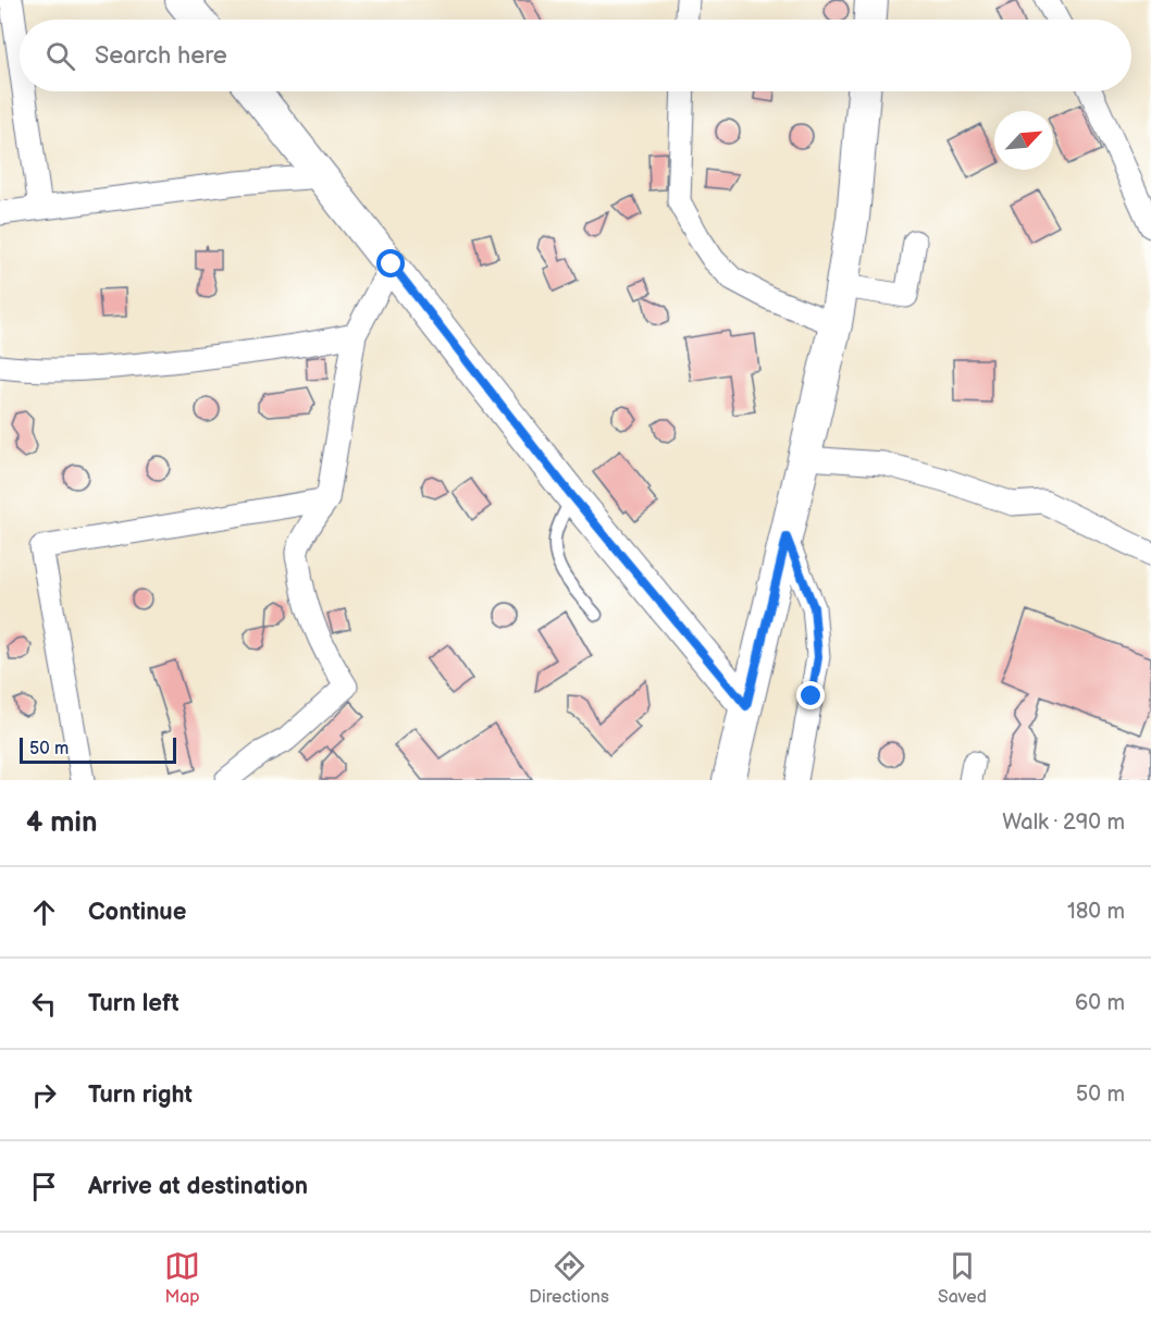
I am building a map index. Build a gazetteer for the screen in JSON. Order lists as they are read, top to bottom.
{
  "scale_bar": "50 m",
  "north": "top right",
  "page": {
    "search": "Search here",
    "scale": "50 m",
    "heading": ["4 min", "Walk · 290 m"],
    "list": [
      ["Continue", "180 m"],
      ["Turn left", "60 m"],
      ["Turn right", "50 m"],
      "Arrive at destination"
    ],
    "nav": ["Map", "Directions", "Saved"]
  }
}
